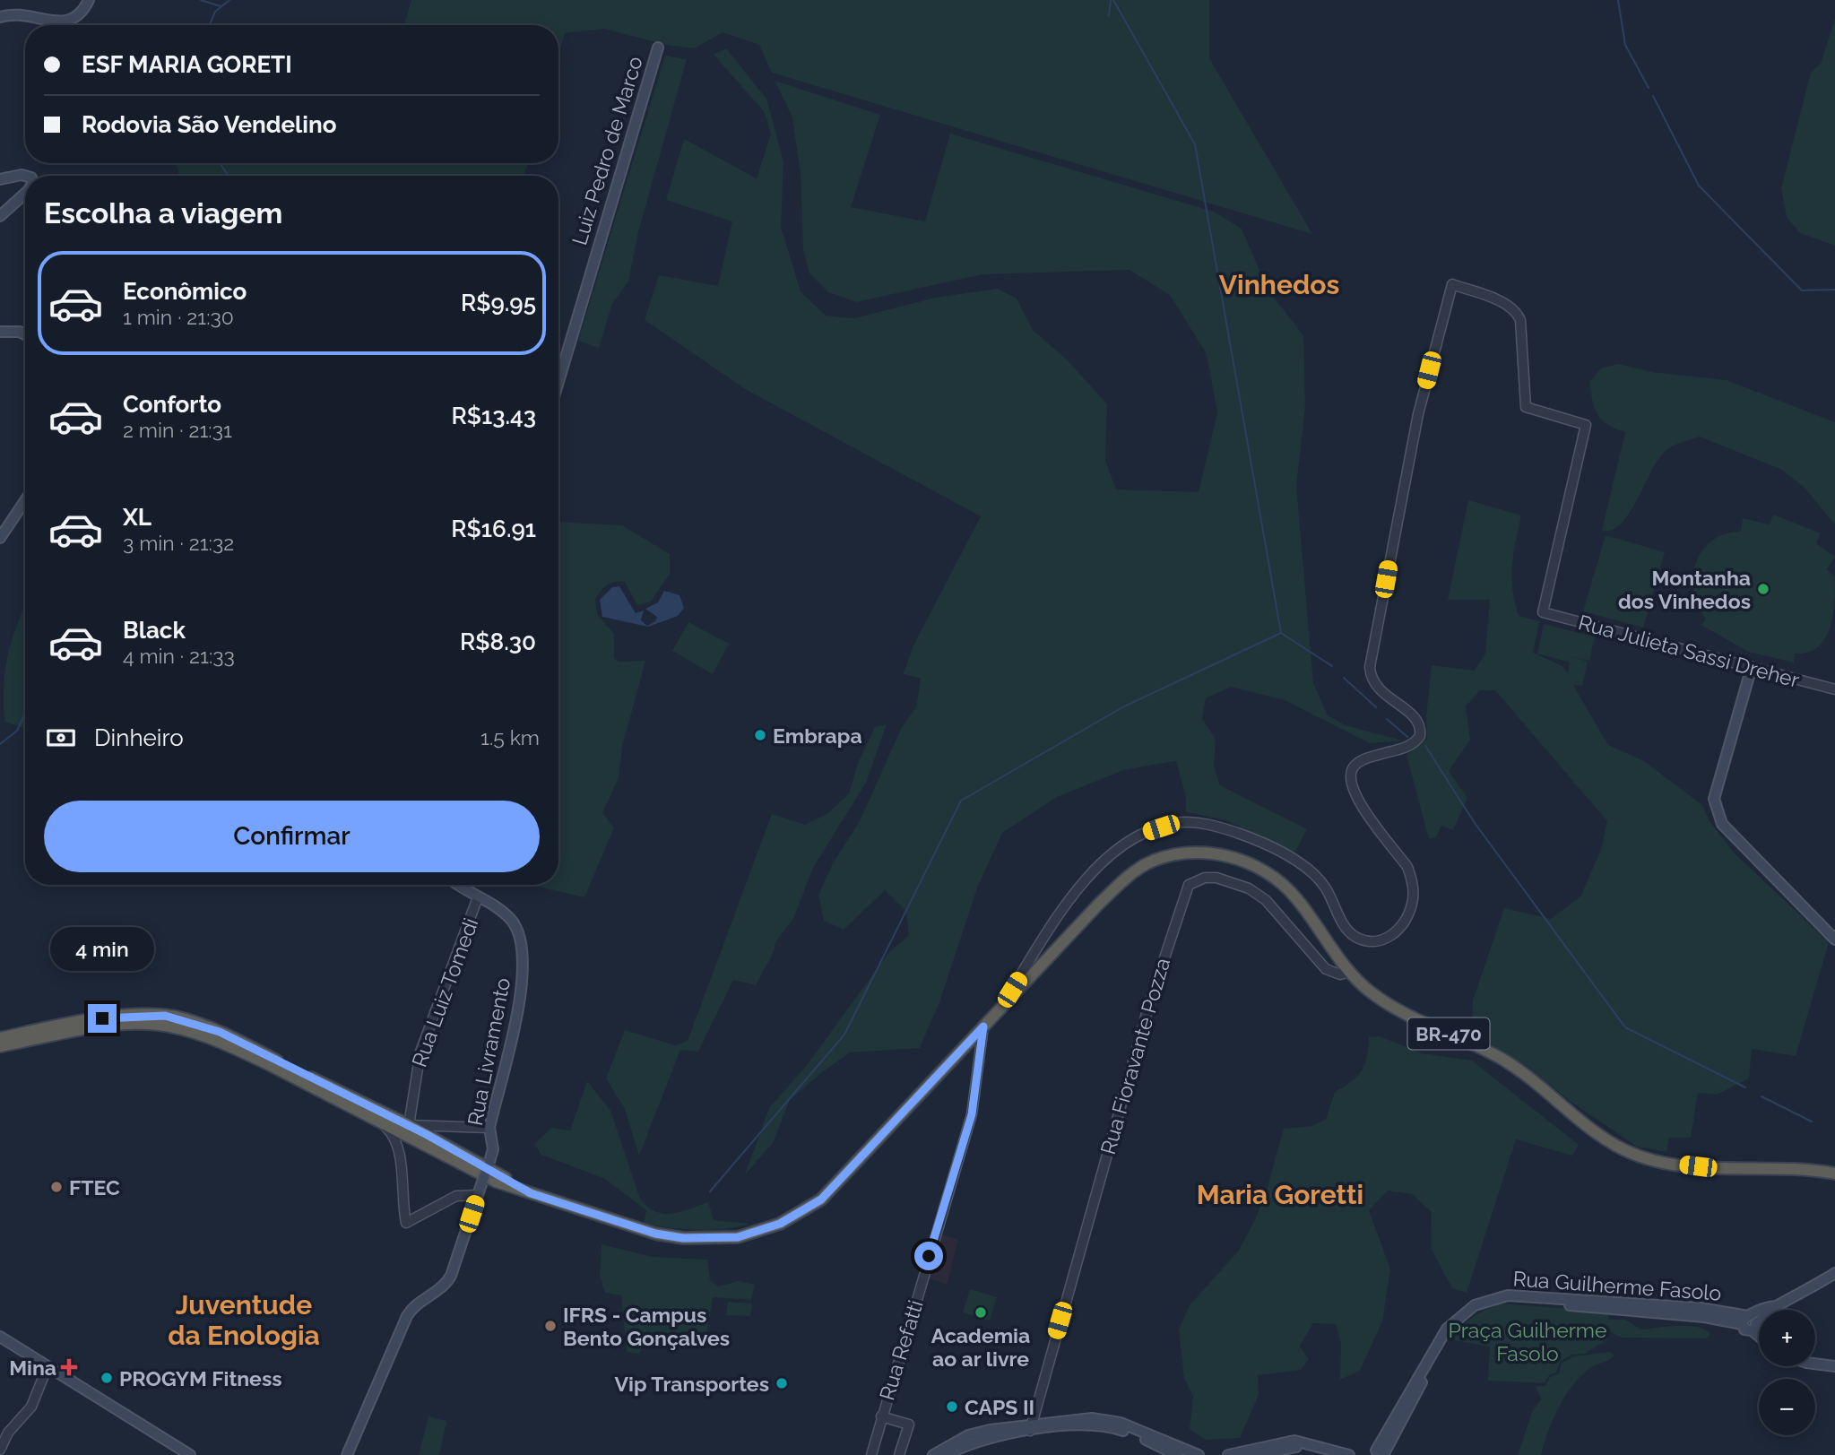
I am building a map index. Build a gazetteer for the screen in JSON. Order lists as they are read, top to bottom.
{
  "streets": {
    "highway": ["BR-470"],
    "main road": ["Luiz Pedro de Marco", "Rua Livramento", "Rua Guilherme Fasolo"],
    "street": [
      "Rua Julieta Sassi Dreher",
      "Rua Luiz Tomedi",
      "Rua Fioravante Pozza",
      "Rua Refatti"
    ]
  },
  "crossings": [
    ["Rua Julieta Sassi Dreher", "BR-470"],
    ["Rua Luiz Tomedi", "BR-470"],
    ["Rua Luiz Tomedi", "Rua Livramento"],
    ["BR-470", "Rua Fioravante Pozza"],
    ["BR-470", "Rua Refatti"]
  ],
  "districts": ["Vinhedos", "Maria Goretti", "Juventude da Enologia"],
  "parks": ["Praça Guilherme Fasolo"],
  "places": {
    "other": [
      "Montanha dos Vinhedos",
      "Embrapa",
      "FTEC",
      "Academia ao ar livre",
      "IFRS - Campus Bento Gonçalves",
      "PROGYM Fitness",
      "Vip Transportes",
      "CAPS II"
    ],
    "health": ["Mina"]
  },
  "page": {
    "banner": ["ESF MARIA GORETI", "Rodovia São Vendelino"],
    "heading": "Escolha a viagem",
    "list": [
      {
        "name": "Econômico",
        "note": "1 min · 21:30",
        "value": "R$9.95"
      },
      {
        "name": "Conforto",
        "note": "2 min · 21:31",
        "value": "R$13.43"
      },
      {
        "name": "XL",
        "note": "3 min · 21:32",
        "value": "R$16.91"
      },
      {
        "name": "Black",
        "note": "4 min · 21:33",
        "value": "R$8.30"
      }
    ],
    "pay": ["Dinheiro", "1.5 km"],
    "buttons": "Confirmar",
    "bubble": "4 min",
    "map_buttons": ["+", "−"]
  }
}
